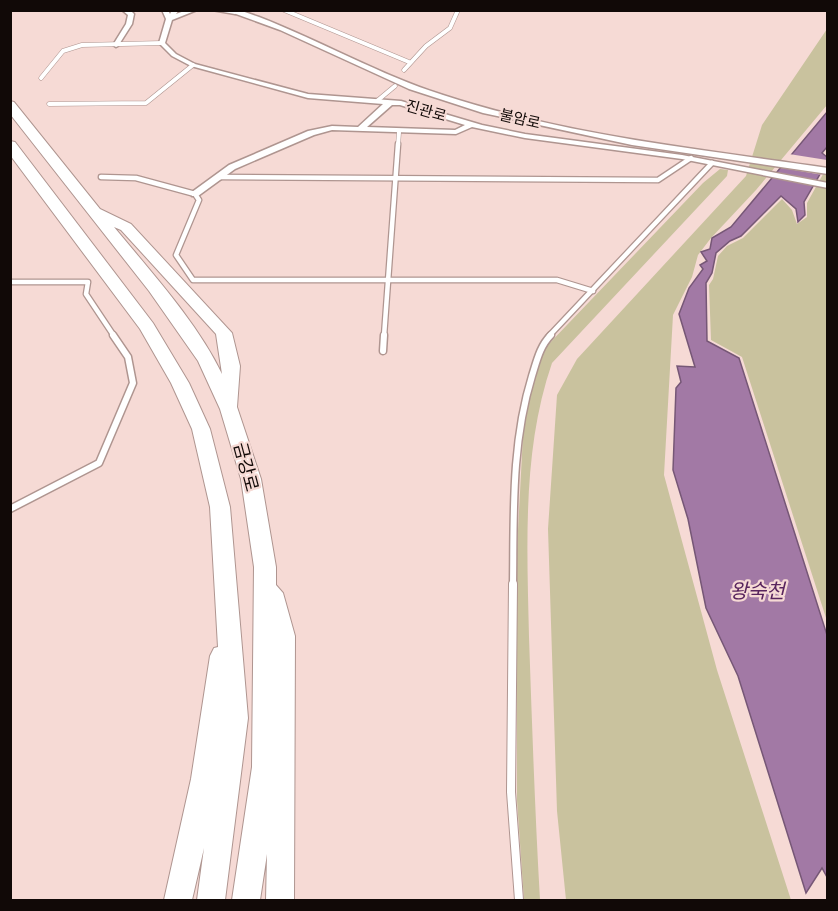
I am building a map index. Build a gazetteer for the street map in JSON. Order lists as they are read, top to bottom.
{
  "streets": {
    "highway": ["금강로"],
    "street": ["진관로", "불암로"]
  },
  "water": ["왕숙천"]
}
